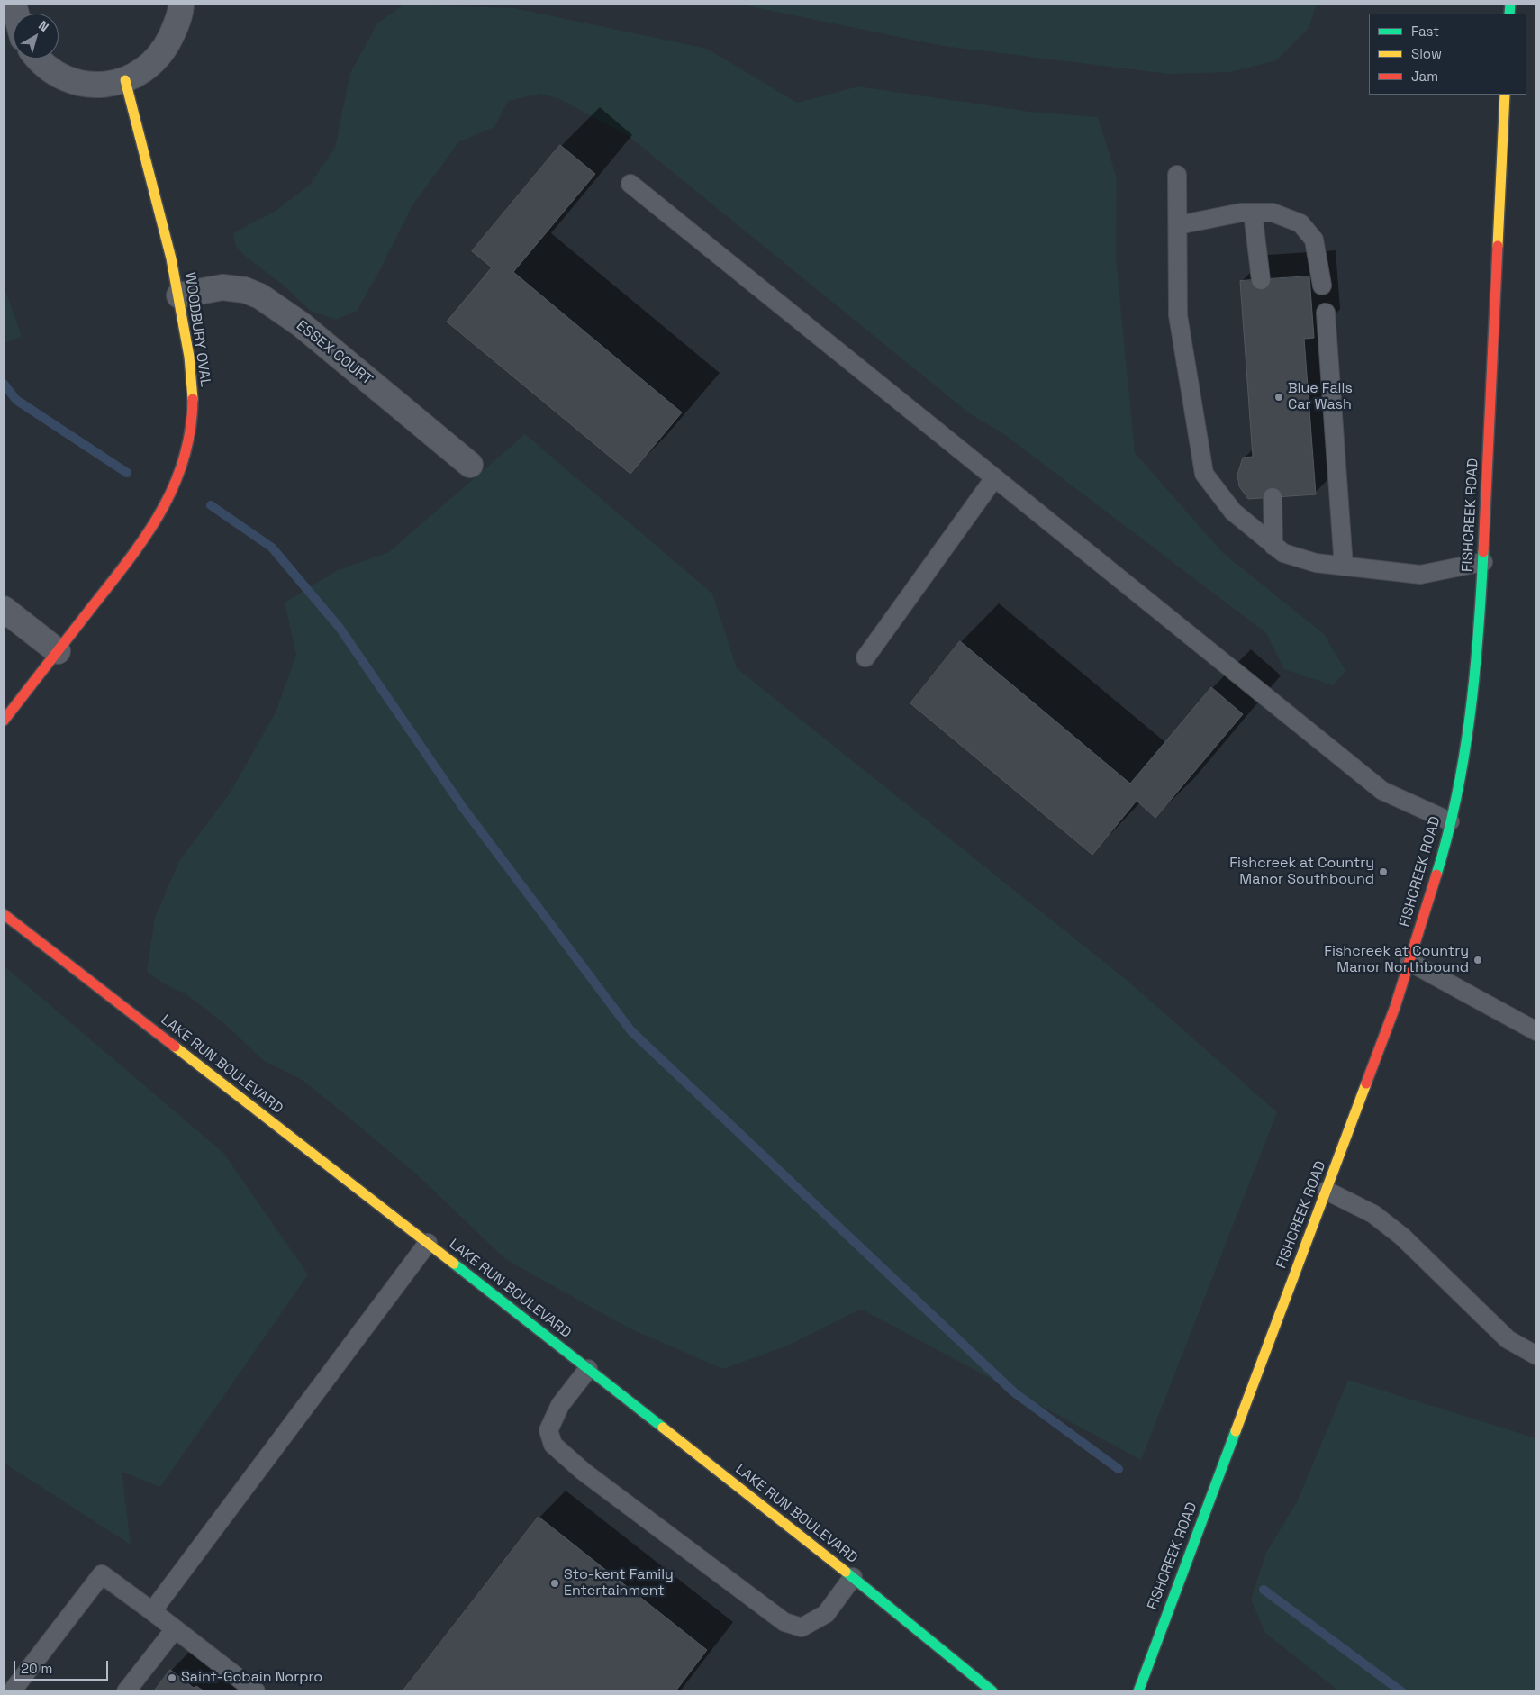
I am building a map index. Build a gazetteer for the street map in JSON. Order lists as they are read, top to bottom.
{
  "streets": {
    "street": [
      "WOODBURY OVAL",
      "ESSEX COURT",
      "FISHCREEK ROAD",
      "LAKE RUN BOULEVARD"
    ]
  },
  "crossings": [
    ["WOODBURY OVAL", "ESSEX COURT"]
  ],
  "places": [
    "Blue Falls Car Wash",
    "Fishcreek at Country Manor Southbound",
    "Fishcreek at Country Manor Northbound",
    "Sto-kent Family Entertainment",
    "Saint-Gobain Norpro"
  ],
  "legend": ["Fast", "Slow", "Jam"],
  "scale_bar": "20 m",
  "north": "top right"
}
